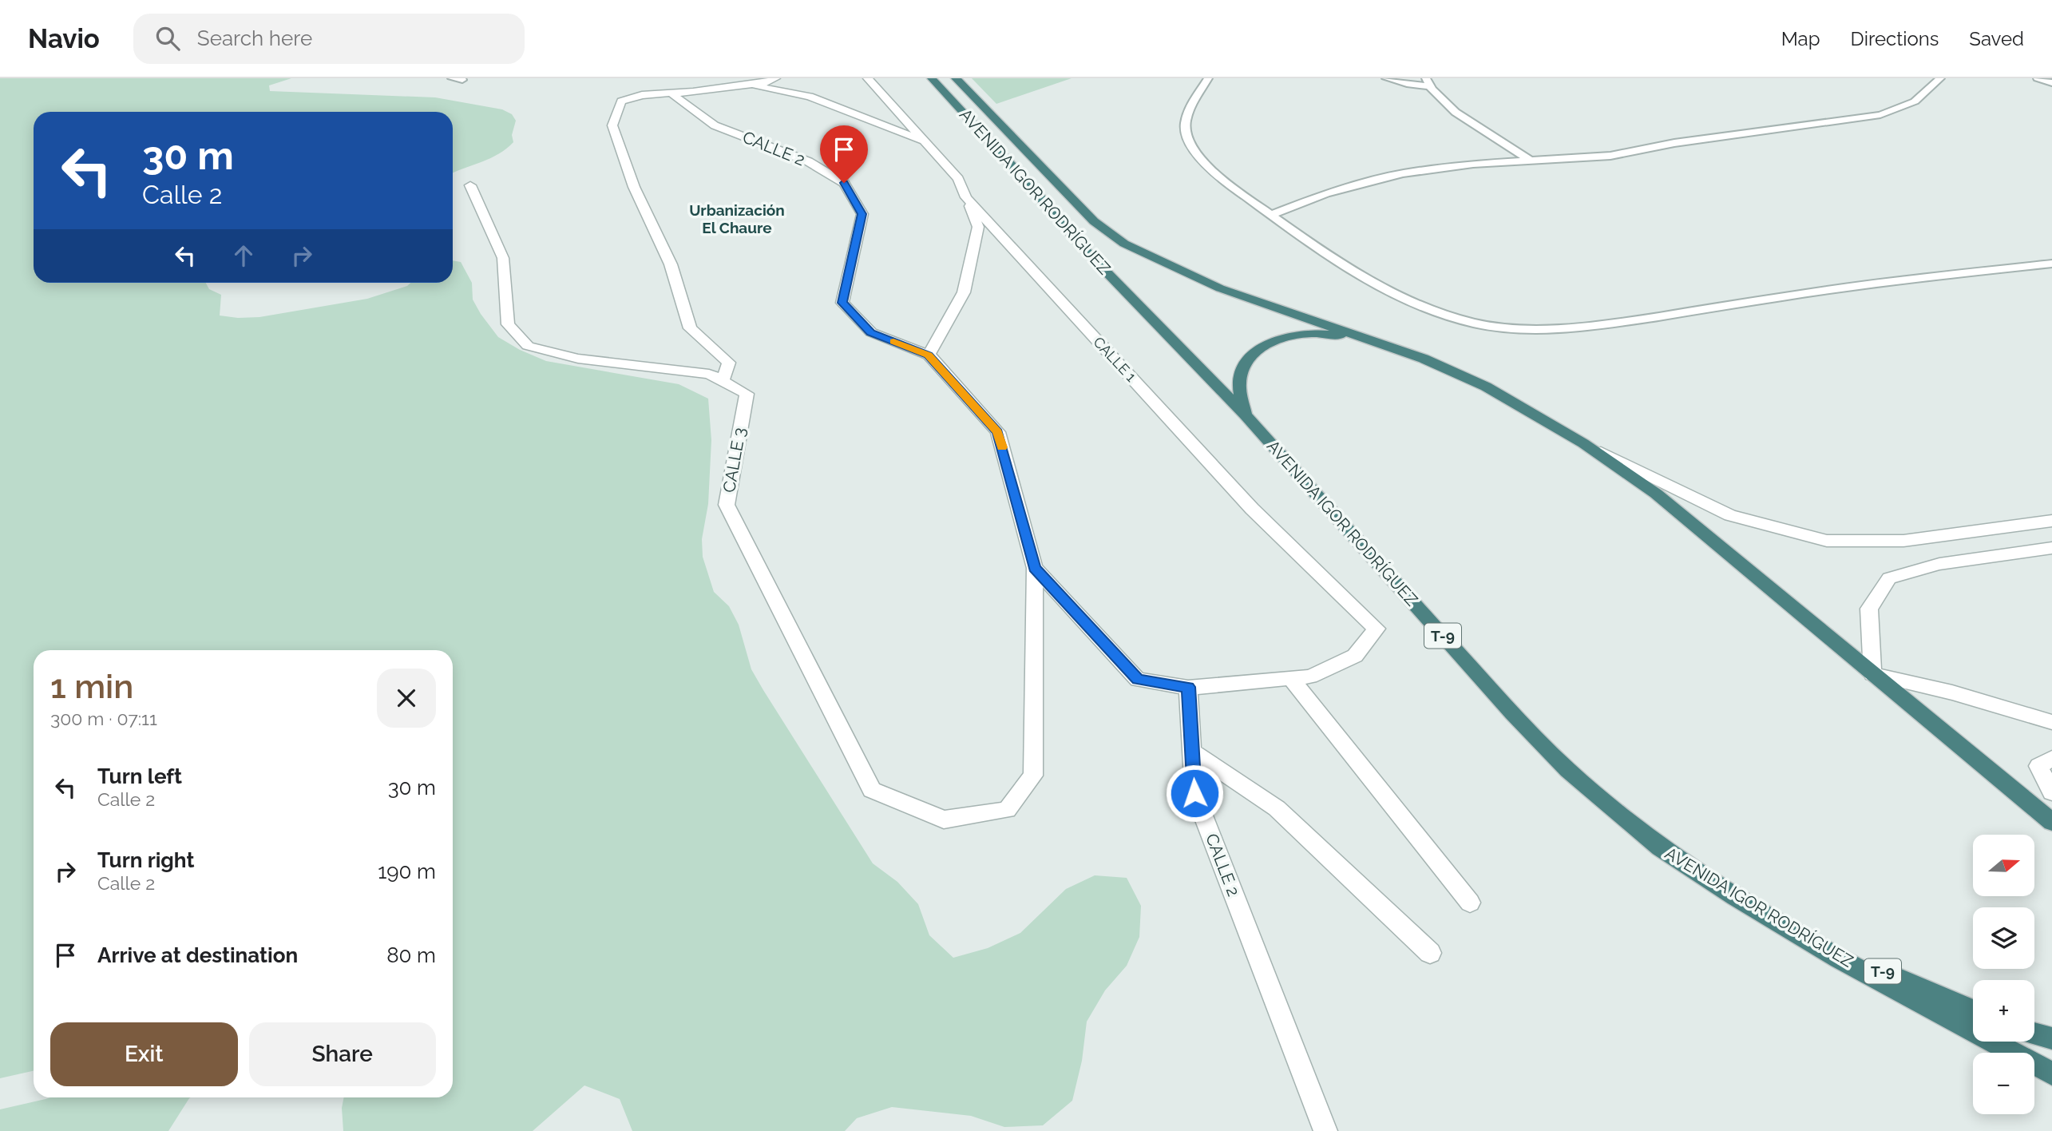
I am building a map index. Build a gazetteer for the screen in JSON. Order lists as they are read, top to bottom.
{
  "streets": {
    "highway": ["AVENIDA IGOR RODRÍGUEZ", "T-9"],
    "street": ["CALLE 2", "CALLE 1", "CALLE 3"]
  },
  "crossings": [
    ["CALLE 2", "CALLE 3"],
    ["AVENIDA IGOR RODRÍGUEZ", "T-9"]
  ],
  "districts": ["Urbanización El Chaure"],
  "north": "right",
  "page": {
    "header": "Navio",
    "search": "Search here",
    "nav": ["Map", "Directions", "Saved"],
    "turn": ["30 m", "Calle 2"],
    "heading": ["1 min", "300 m · 07:11"],
    "list": [
      {
        "name": "Turn left",
        "note": "Calle 2",
        "value": "30 m"
      },
      {
        "name": "Turn right",
        "note": "Calle 2",
        "value": "190 m"
      },
      {
        "name": "Arrive at destination",
        "value": "80 m"
      }
    ],
    "map_buttons": ["+", "−"],
    "buttons": ["Exit", "Share"]
  }
}
